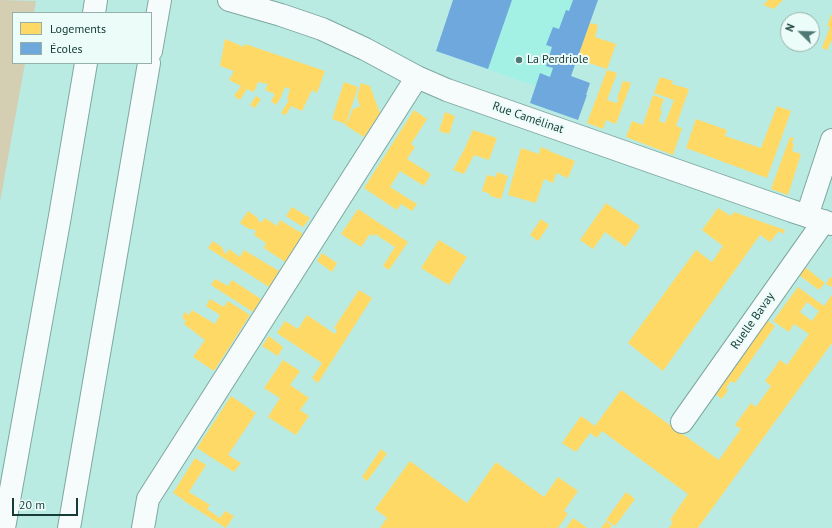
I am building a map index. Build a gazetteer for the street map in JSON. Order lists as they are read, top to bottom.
{
  "streets": {
    "main road": ["Rue Camélinat", "Ruelle Bavay"]
  },
  "crossings": [
    ["Rue Camélinat", "Ruelle Bavay"]
  ],
  "places": ["La Perdriole"],
  "legend": ["Logements", "Écoles"],
  "scale_bar": "20 m",
  "north": "top left"
}
